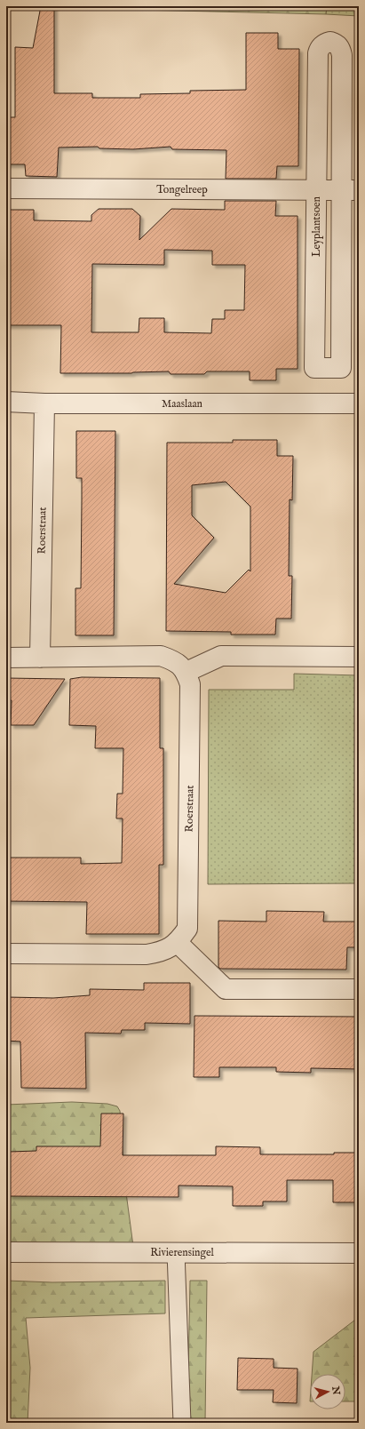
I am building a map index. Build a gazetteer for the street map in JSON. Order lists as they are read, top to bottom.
{
  "streets": {
    "street": [
      "Tongelreep",
      "Leyplantsoen",
      "Maaslaan",
      "Roerstraat",
      "Rivierensingel"
    ]
  },
  "crossings": [
    ["Tongelreep", "Leyplantsoen"],
    ["Maaslaan", "Roerstraat"]
  ],
  "north": "right"
}
